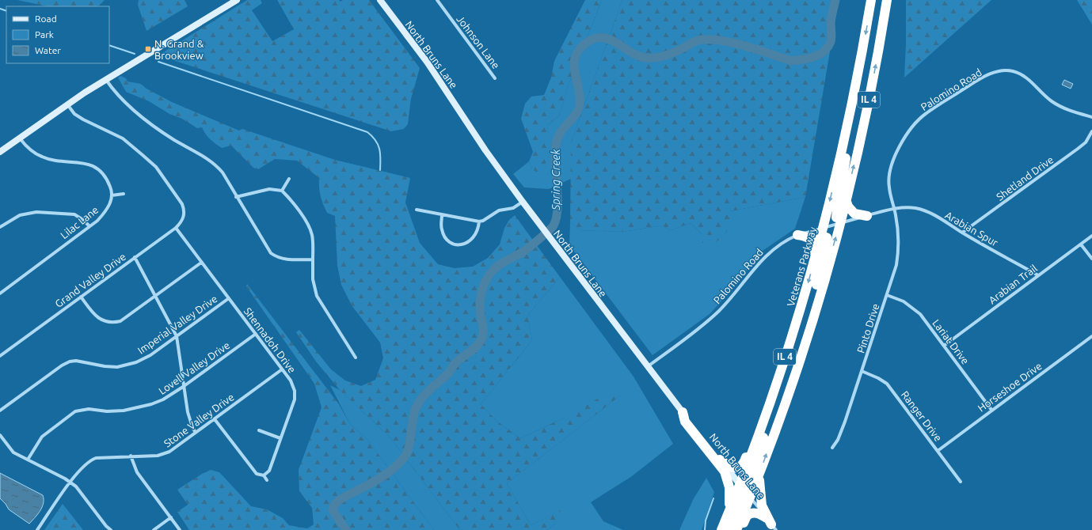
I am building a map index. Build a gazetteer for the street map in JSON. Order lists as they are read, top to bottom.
{
  "streets": {
    "highway": ["IL 4", "Veterans Parkway"],
    "main road": ["North Bruns Lane"],
    "street": [
      "Johnson Lane",
      "Palomino Road",
      "Shetland Drive",
      "Lilac Lane",
      "Arabian Spur",
      "Grand Valley Drive",
      "Arabian Trail",
      "Imperial Valley Drive",
      "Pinto Drive",
      "Shennadoh Drive",
      "Lariat Drive",
      "Lovell Valley Drive",
      "Horseshoe Drive",
      "Ranger Drive",
      "Stone Valley Drive"
    ]
  },
  "crossings": [
    ["North Bruns Lane", "Palomino Road"],
    ["North Bruns Lane", "IL 4"],
    ["North Bruns Lane", "Veterans Parkway"],
    ["Palomino Road", "IL 4"],
    ["Palomino Road", "Arabian Spur"],
    ["Palomino Road", "Veterans Parkway"],
    ["Palomino Road", "Pinto Drive"],
    ["Shetland Drive", "Arabian Spur"],
    ["Arabian Spur", "Arabian Trail"],
    ["Arabian Spur", "Pinto Drive"],
    ["Grand Valley Drive", "Shennadoh Drive"],
    ["Arabian Trail", "Lariat Drive"],
    ["Imperial Valley Drive", "Shennadoh Drive"],
    ["Pinto Drive", "Lariat Drive"],
    ["Pinto Drive", "Ranger Drive"],
    ["Shennadoh Drive", "Lovell Valley Drive"],
    ["Shennadoh Drive", "Stone Valley Drive"],
    ["Lariat Drive", "Horseshoe Drive"],
    ["Horseshoe Drive", "Ranger Drive"]
  ],
  "water": ["Spring Creek"],
  "places": {
    "transit": ["N. Grand & Brookview"]
  },
  "legend": ["Road", "Park", "Water"]
}
